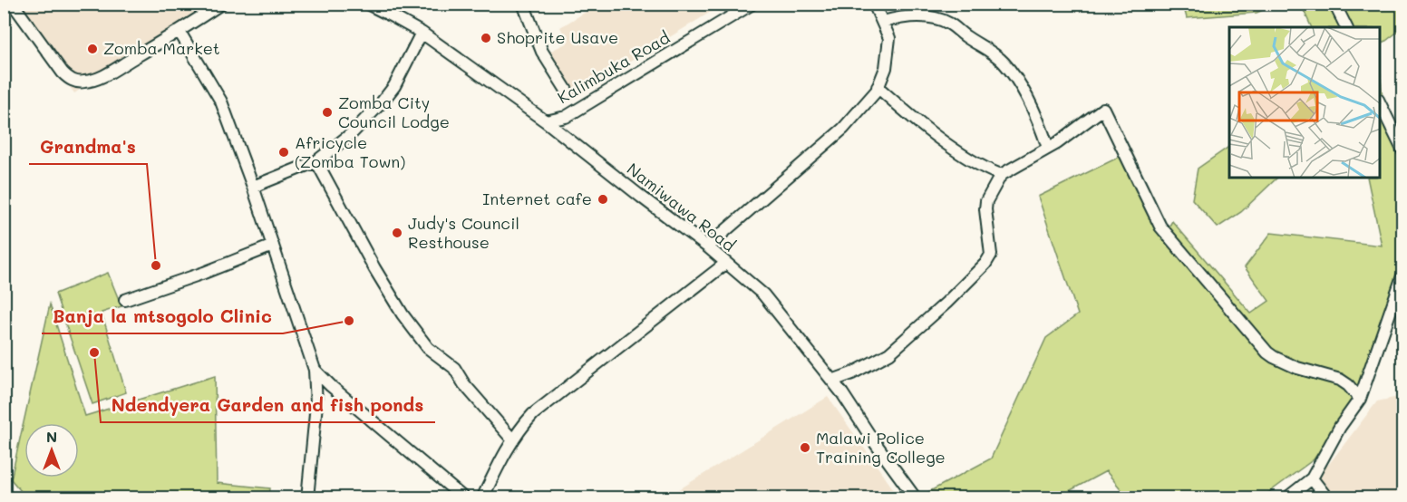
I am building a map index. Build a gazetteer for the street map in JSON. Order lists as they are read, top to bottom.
{
  "streets": {
    "street": ["Kalimbuka Road", "Namiwawa Road"]
  },
  "crossings": [
    ["Kalimbuka Road", "Namiwawa Road"]
  ],
  "places": [
    "Shoprite Usave",
    "Zomba Market",
    "Zomba City Council Lodge",
    "Africycle (Zomba Town)",
    "Internet cafe",
    "Judy's Council Resthouse",
    "Grandma's",
    "Banja la mtsogolo Clinic",
    "Ndendyera Garden and fish ponds",
    "Malawi Police Training College"
  ],
  "north": "top"
}
